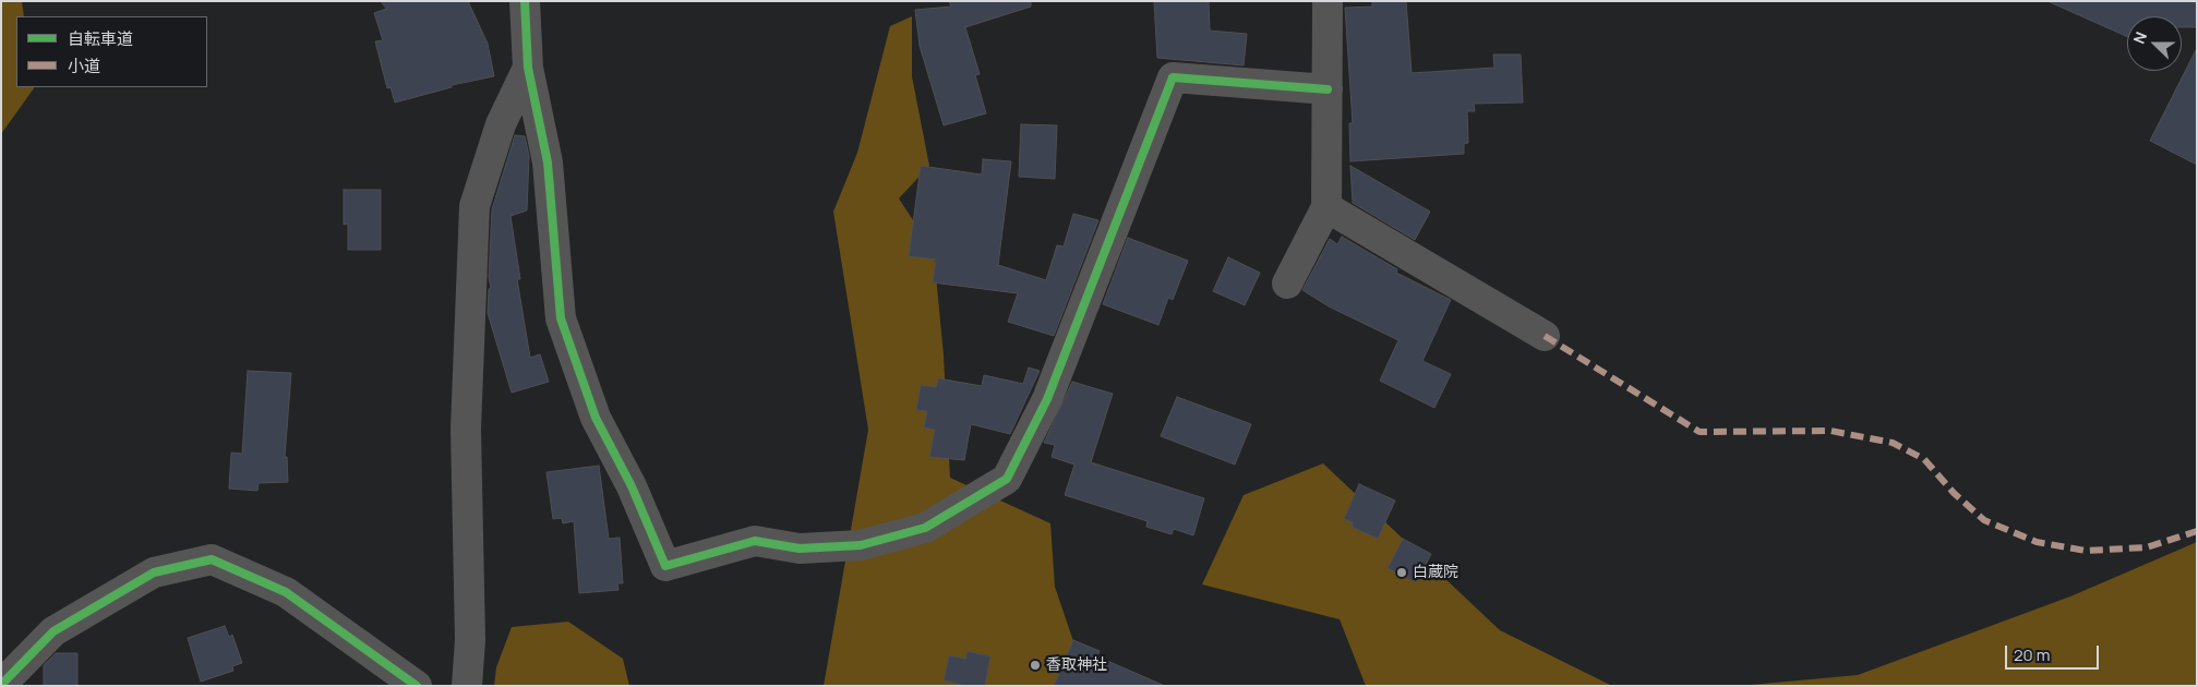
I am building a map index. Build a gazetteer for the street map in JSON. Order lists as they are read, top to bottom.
{
  "places": ["白蔵院", "香取神社"],
  "legend": ["自転車道", "小道"],
  "scale_bar": "20 m",
  "north": "left"
}
